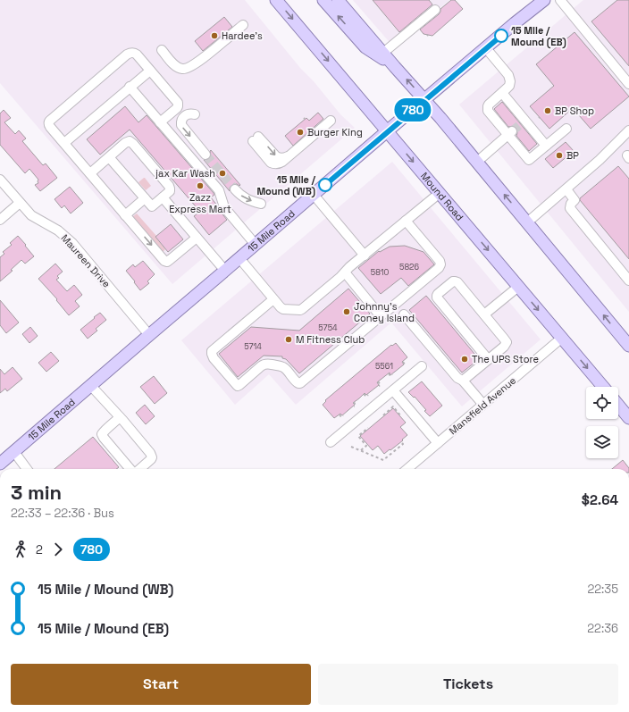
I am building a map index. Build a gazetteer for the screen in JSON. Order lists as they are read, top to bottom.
{
  "streets": {
    "main road": ["Mound Road", "15 Mile Road"],
    "street": ["Maureen Drive", "Mansfield Avenue"]
  },
  "crossings": [
    ["Mound Road", "15 Mile Road"],
    ["Mound Road", "Mansfield Avenue"],
    ["15 Mile Road", "Maureen Drive"]
  ],
  "places": [
    "Hardee's",
    "15 Mile / Mound (EB)",
    "BP Shop",
    "Burger King",
    "BP",
    "jax Kar Wash",
    "15 Mile / Mound (WB)",
    "Zazz Express Mart",
    "Johnny's Coney Island",
    "M Fitness Club",
    "The UPS Store"
  ],
  "lines": ["bus line 780"],
  "house_numbers": [
    "5826",
    "5810",
    "5754",
    "5714",
    "5561"
  ],
  "page": {
    "on_map": "780",
    "heading": ["3 min", "22:33 – 22:36 · Bus", "$2.64"],
    "legs": ["2", "780"],
    "list": [
      {
        "name": "15 Mile / Mound (WB)",
        "value": "22:35"
      },
      {
        "name": "15 Mile / Mound (EB)",
        "value": "22:36"
      }
    ],
    "buttons": ["Start", "Tickets"]
  }
}
